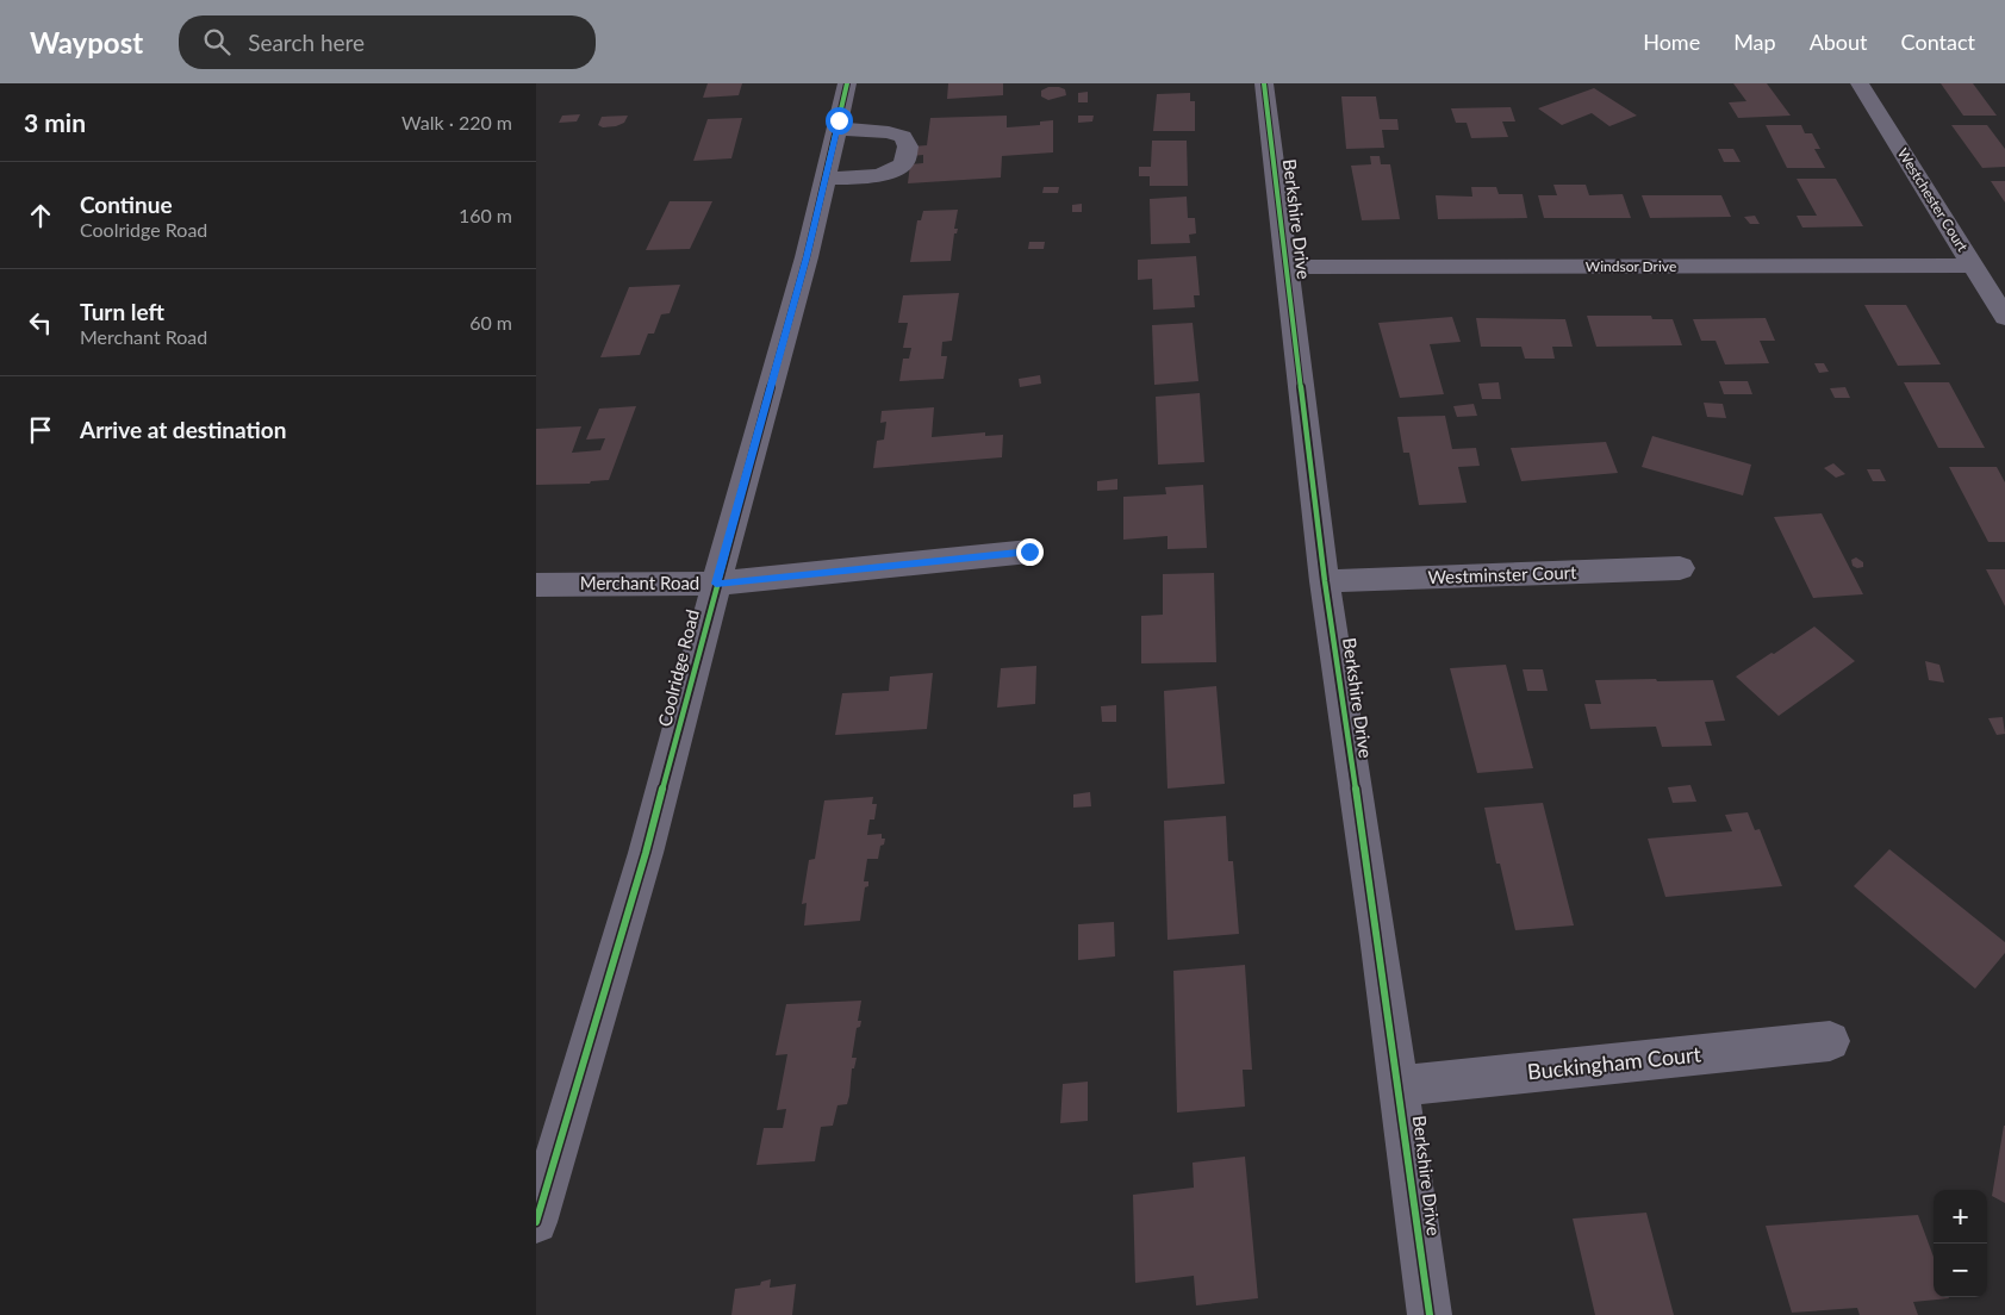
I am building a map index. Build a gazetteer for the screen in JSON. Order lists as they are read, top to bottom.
{
  "streets": {
    "street": [
      "Westchester Court",
      "Berkshire Drive",
      "Windsor Drive",
      "Westminster Court",
      "Merchant Road",
      "Coolridge Road",
      "Buckingham Court"
    ]
  },
  "crossings": [
    ["Westchester Court", "Windsor Drive"],
    ["Berkshire Drive", "Windsor Drive"],
    ["Berkshire Drive", "Westminster Court"],
    ["Berkshire Drive", "Buckingham Court"],
    ["Merchant Road", "Coolridge Road"]
  ],
  "page": {
    "header": "Waypost",
    "search": "Search here",
    "nav": [
      "Home",
      "Map",
      "About",
      "Contact"
    ],
    "heading": ["3 min", "Walk · 220 m"],
    "list": [
      ["Continue", "Coolridge Road", "160 m"],
      ["Turn left", "Merchant Road", "60 m"],
      "Arrive at destination"
    ],
    "map_buttons": ["+", "−"]
  }
}
